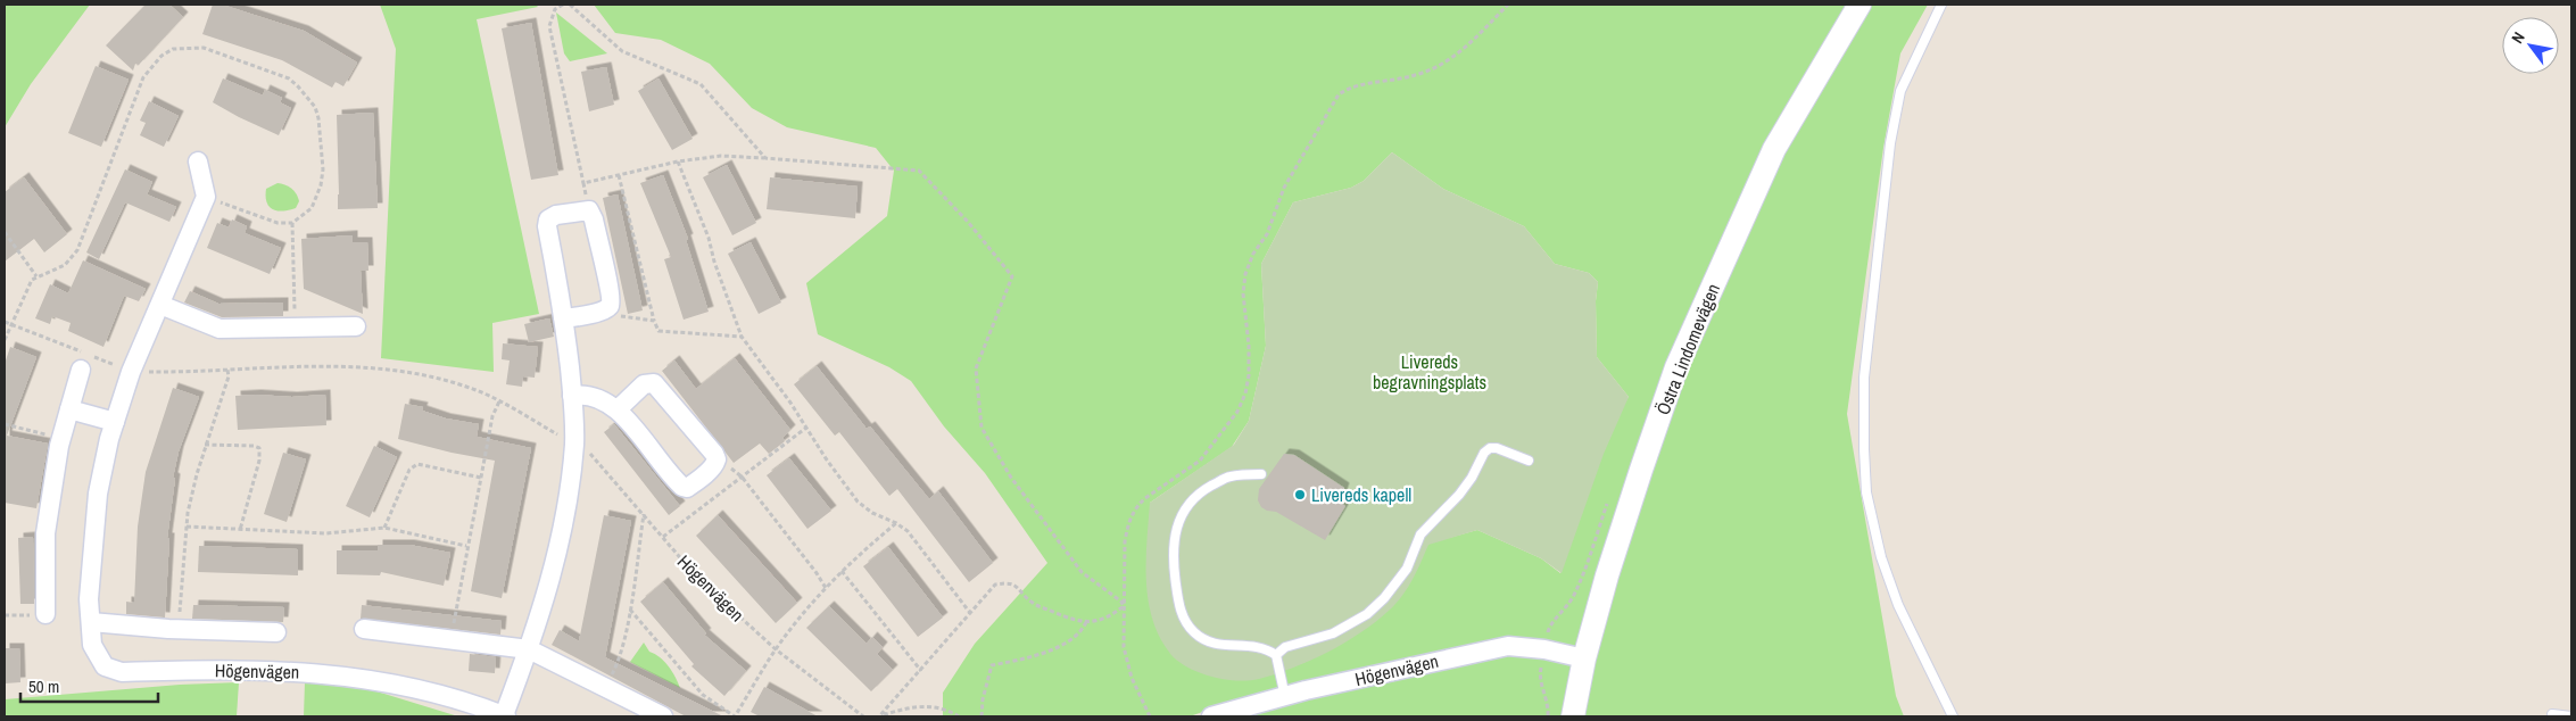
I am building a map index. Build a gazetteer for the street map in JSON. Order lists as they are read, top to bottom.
{
  "streets": {
    "street": ["Östra Lindomevägen", "Högenvägen"]
  },
  "crossings": [
    ["Östra Lindomevägen", "Högenvägen"]
  ],
  "parks": ["Livereds begravningsplats"],
  "places": ["Livereds kapell"],
  "scale_bar": "50 m",
  "north": "top left"
}
